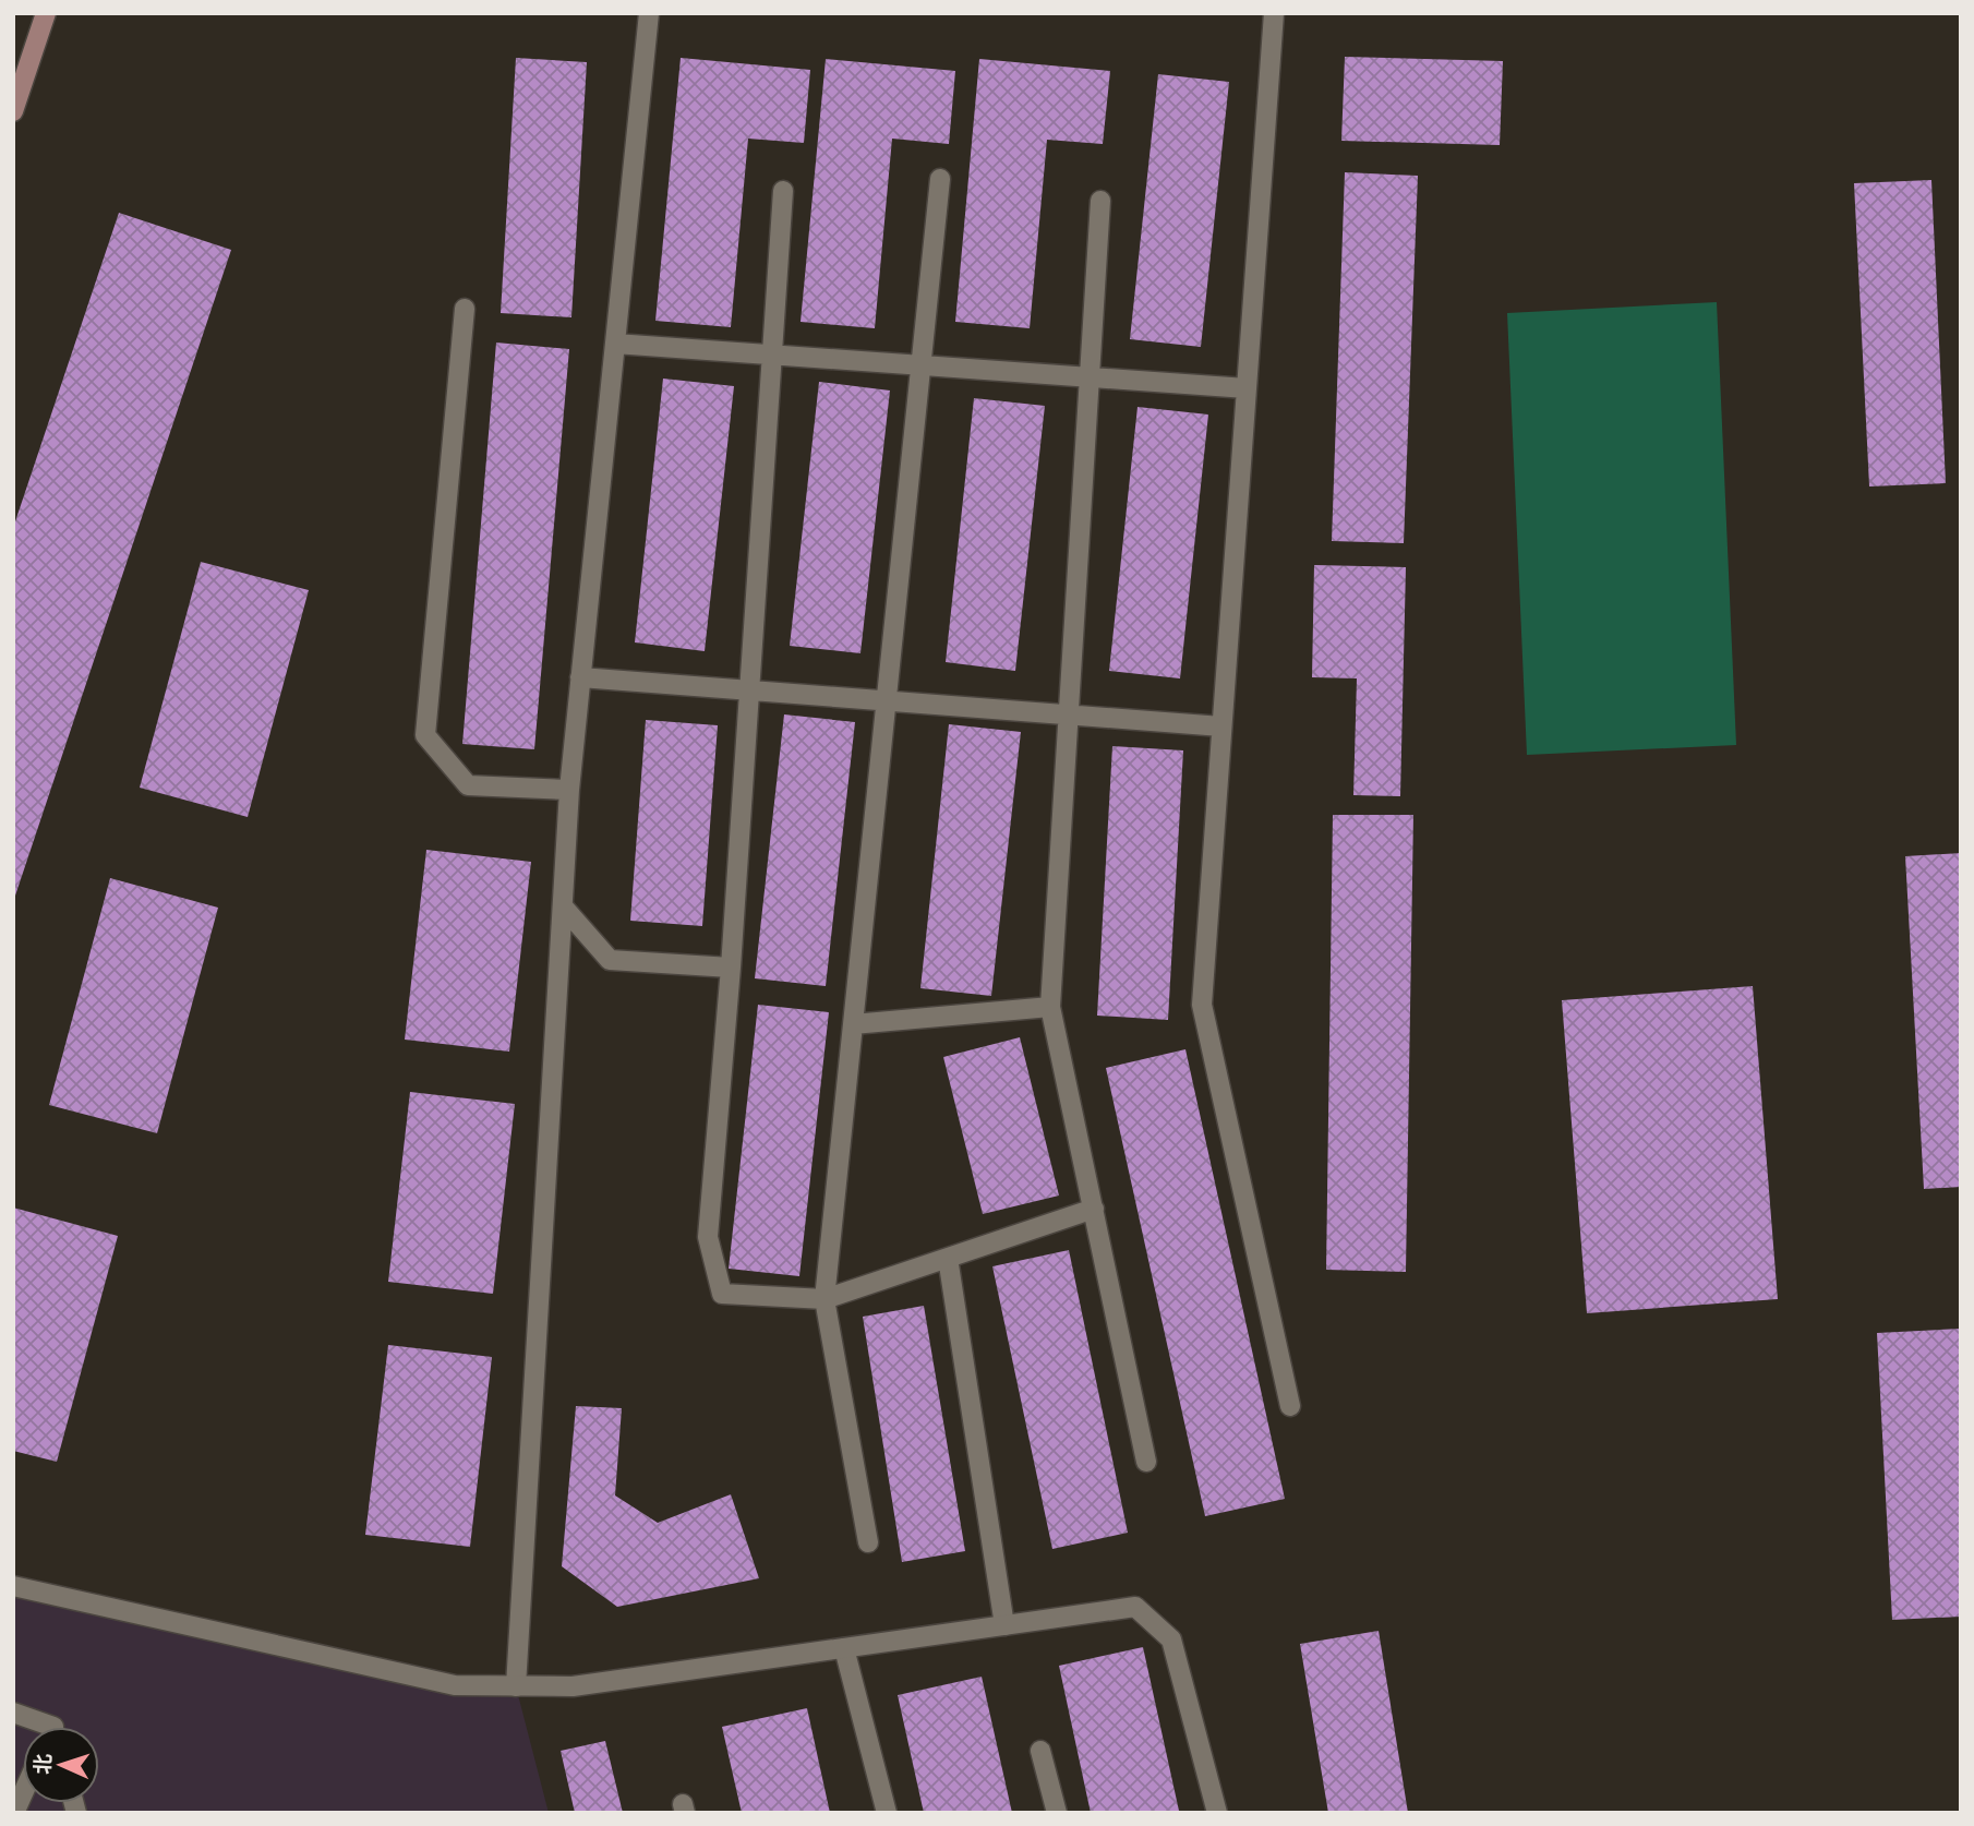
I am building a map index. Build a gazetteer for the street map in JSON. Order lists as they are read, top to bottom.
{
  "north": "left"
}
